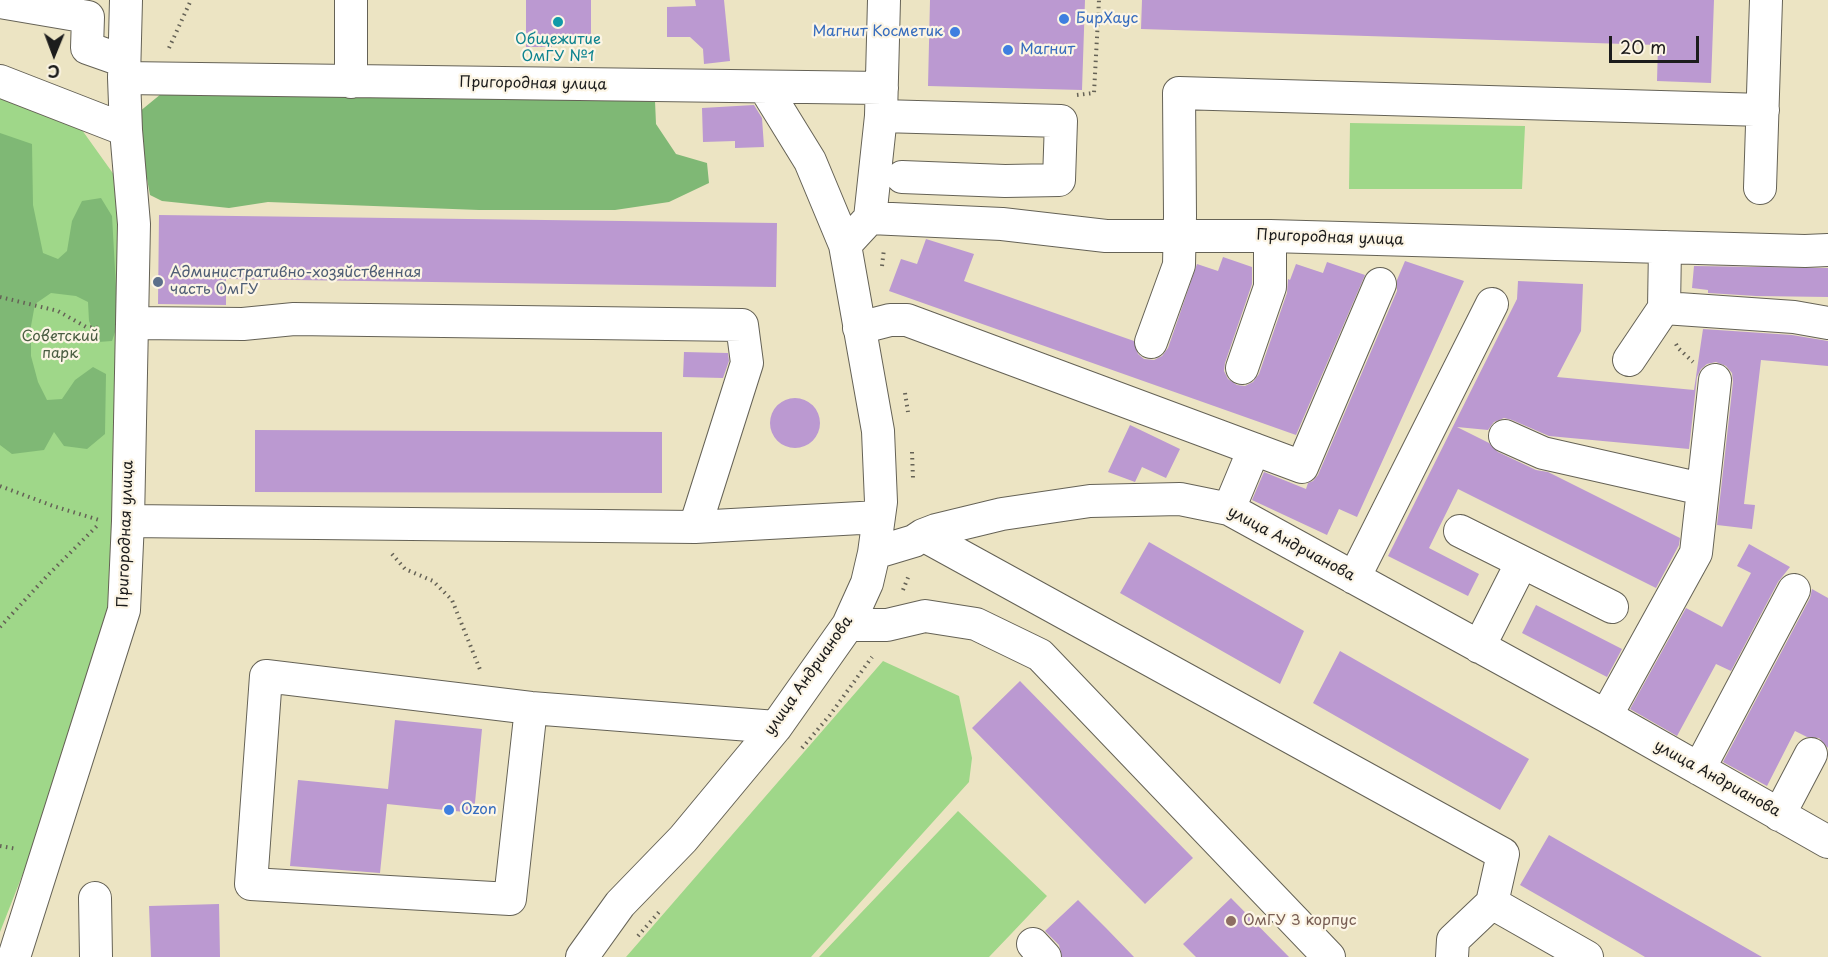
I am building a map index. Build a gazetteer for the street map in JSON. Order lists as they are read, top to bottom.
{
  "streets": {
    "street": ["Пригородная улица", "улица Андрианова"]
  },
  "parks": ["Советский парк"],
  "places": [
    "БирХаус",
    "Общежитие ОмГУ №1",
    "Магнит Косметик",
    "Магнит",
    "Административно-хозяйственная часть ОмГУ",
    "Ozon",
    "ОмГУ 3 корпус"
  ],
  "scale_bar": "20 m",
  "north": "bottom"
}
